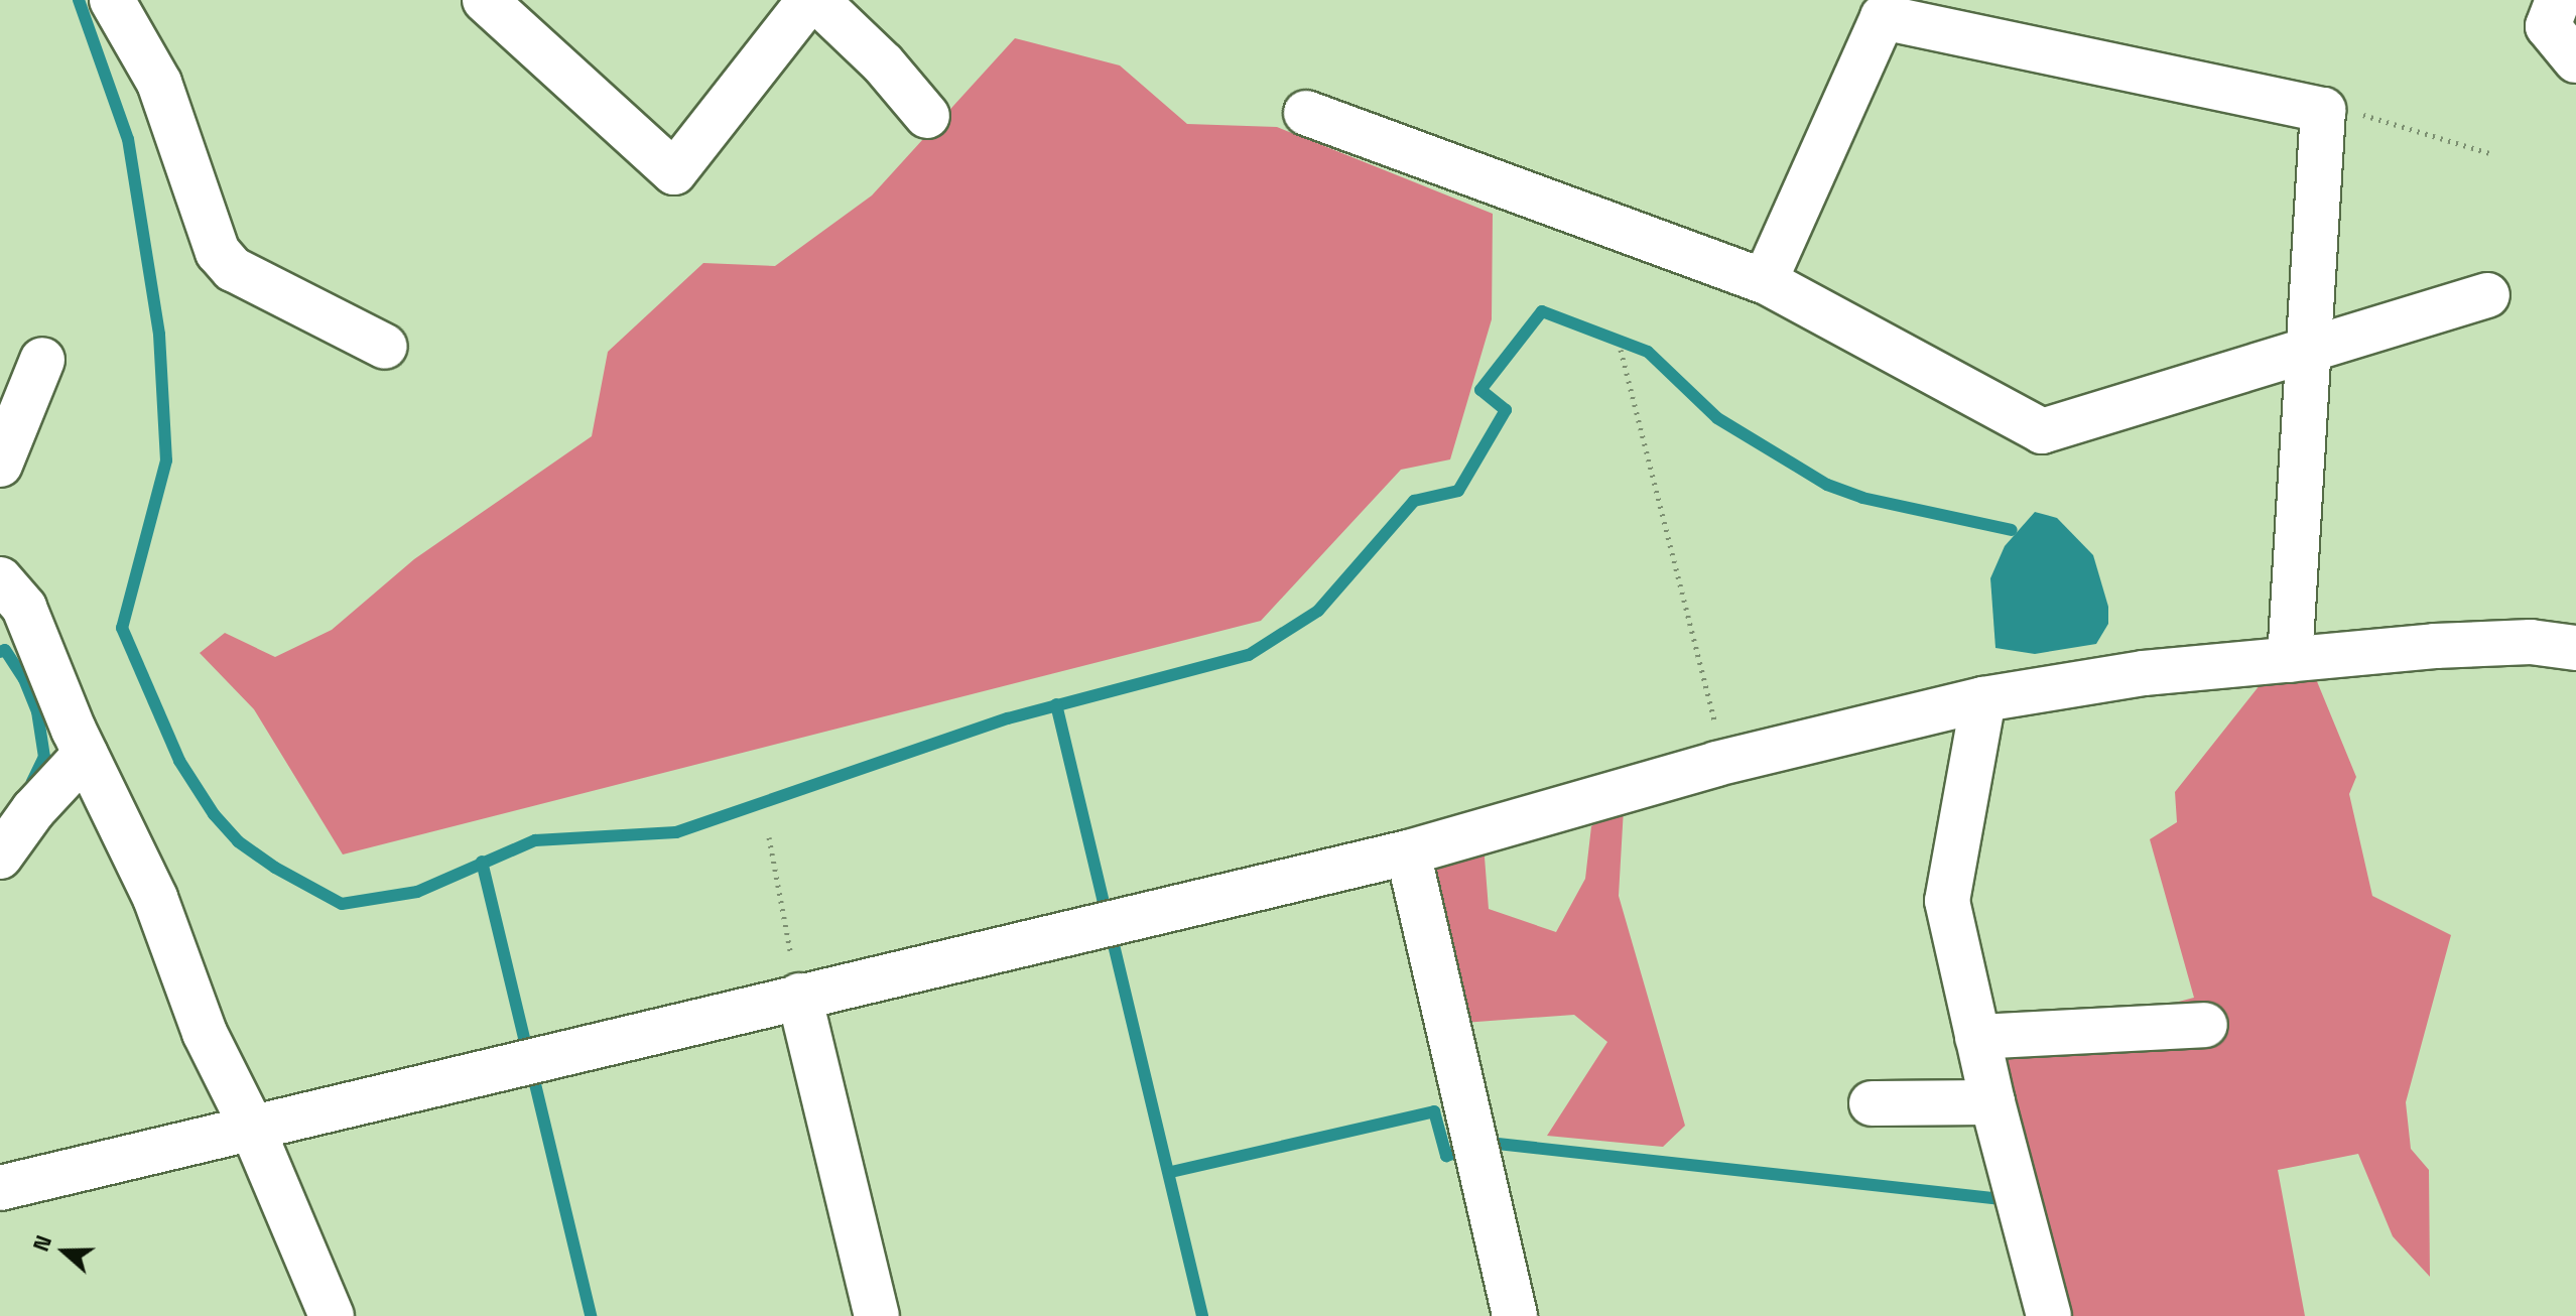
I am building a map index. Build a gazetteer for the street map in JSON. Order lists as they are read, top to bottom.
{
  "north": "left"
}
